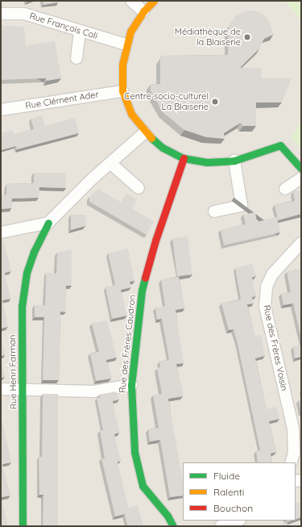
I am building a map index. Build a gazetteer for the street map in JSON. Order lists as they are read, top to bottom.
{
  "streets": {
    "street": [
      "Rue François Coli",
      "Rue Clément Ader",
      "Rue des Frères Caudron",
      "Rue des Frères Voisin",
      "Rue Henri Farman"
    ]
  },
  "places": ["Médiathèque de la Blaiserie", "Centre socio-culturel La Blaiserie"],
  "legend": ["Fluide", "Ralenti", "Bouchon"]
}
